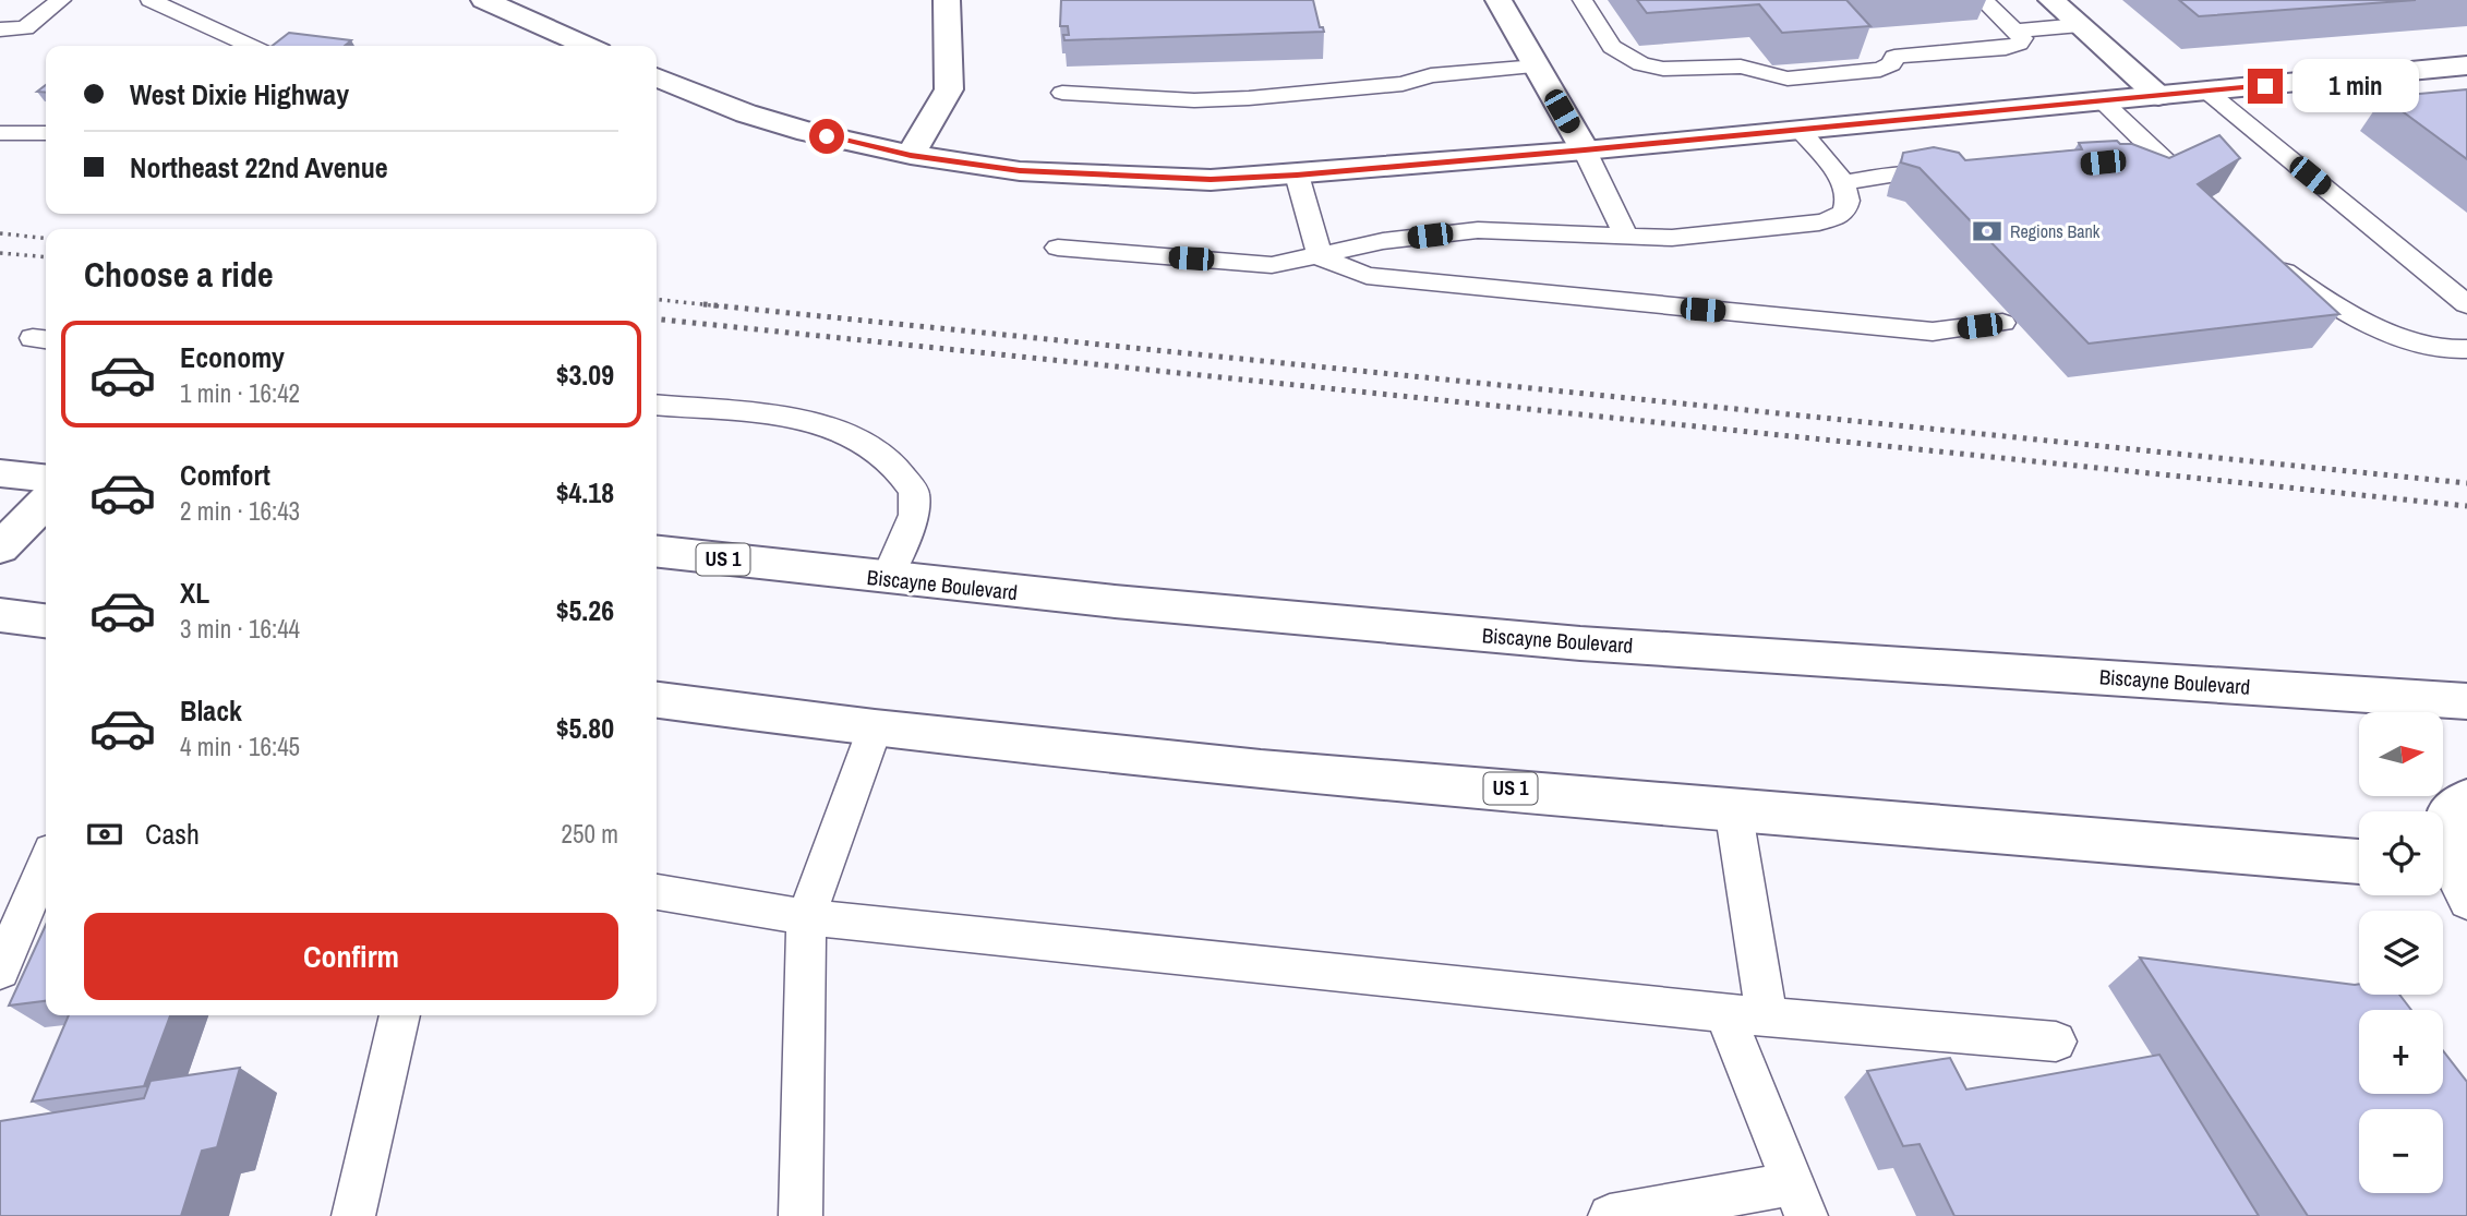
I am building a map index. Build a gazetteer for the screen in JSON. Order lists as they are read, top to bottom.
{
  "streets": {
    "main road": ["US 1", "Biscayne Boulevard"]
  },
  "places": {
    "bank": ["Regions Bank"]
  },
  "north": "right",
  "page": {
    "banner": ["West Dixie Highway", "Northeast 22nd Avenue"],
    "bubble": "1 min",
    "heading": "Choose a ride",
    "list": [
      {
        "name": "Economy",
        "note": "1 min · 16:42",
        "value": "$3.09"
      },
      {
        "name": "Comfort",
        "note": "2 min · 16:43",
        "value": "$4.18"
      },
      {
        "name": "XL",
        "note": "3 min · 16:44",
        "value": "$5.26"
      },
      {
        "name": "Black",
        "note": "4 min · 16:45",
        "value": "$5.80"
      }
    ],
    "map_buttons": ["+", "−"],
    "pay": ["Cash", "250 m"],
    "buttons": "Confirm"
  }
}
